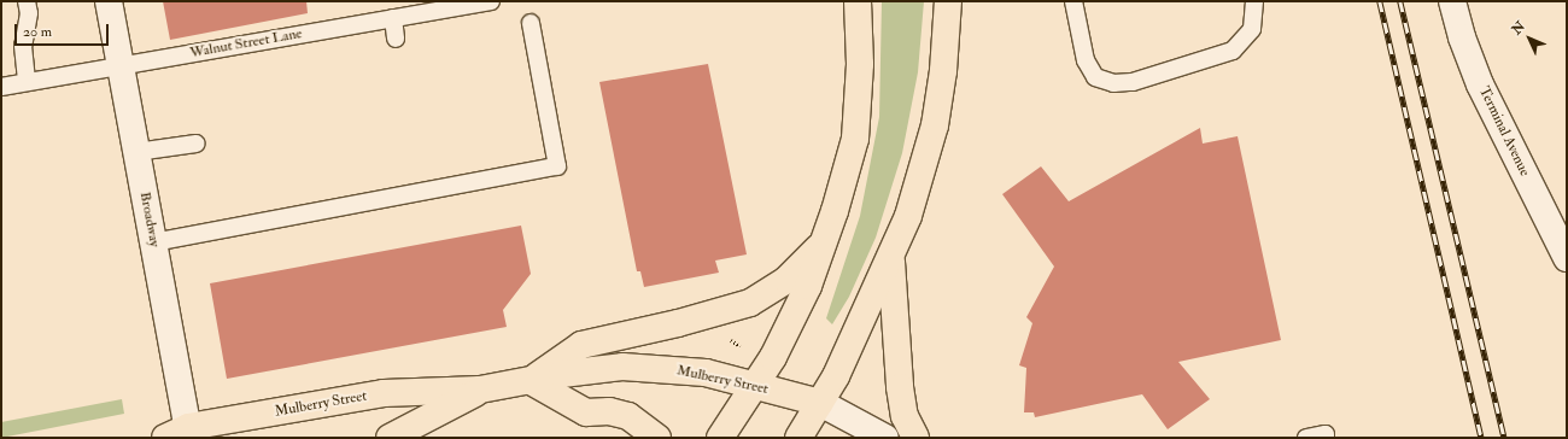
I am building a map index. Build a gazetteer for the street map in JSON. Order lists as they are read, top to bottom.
{
  "streets": {
    "main road": ["Mulberry Street"],
    "street": ["Terminal Avenue", "Broadway"],
    "lane": ["Walnut Street Lane"]
  },
  "crossings": [
    ["Walnut Street Lane", "Broadway"],
    ["Broadway", "Mulberry Street"]
  ],
  "scale_bar": "20 m",
  "north": "top left"
}
